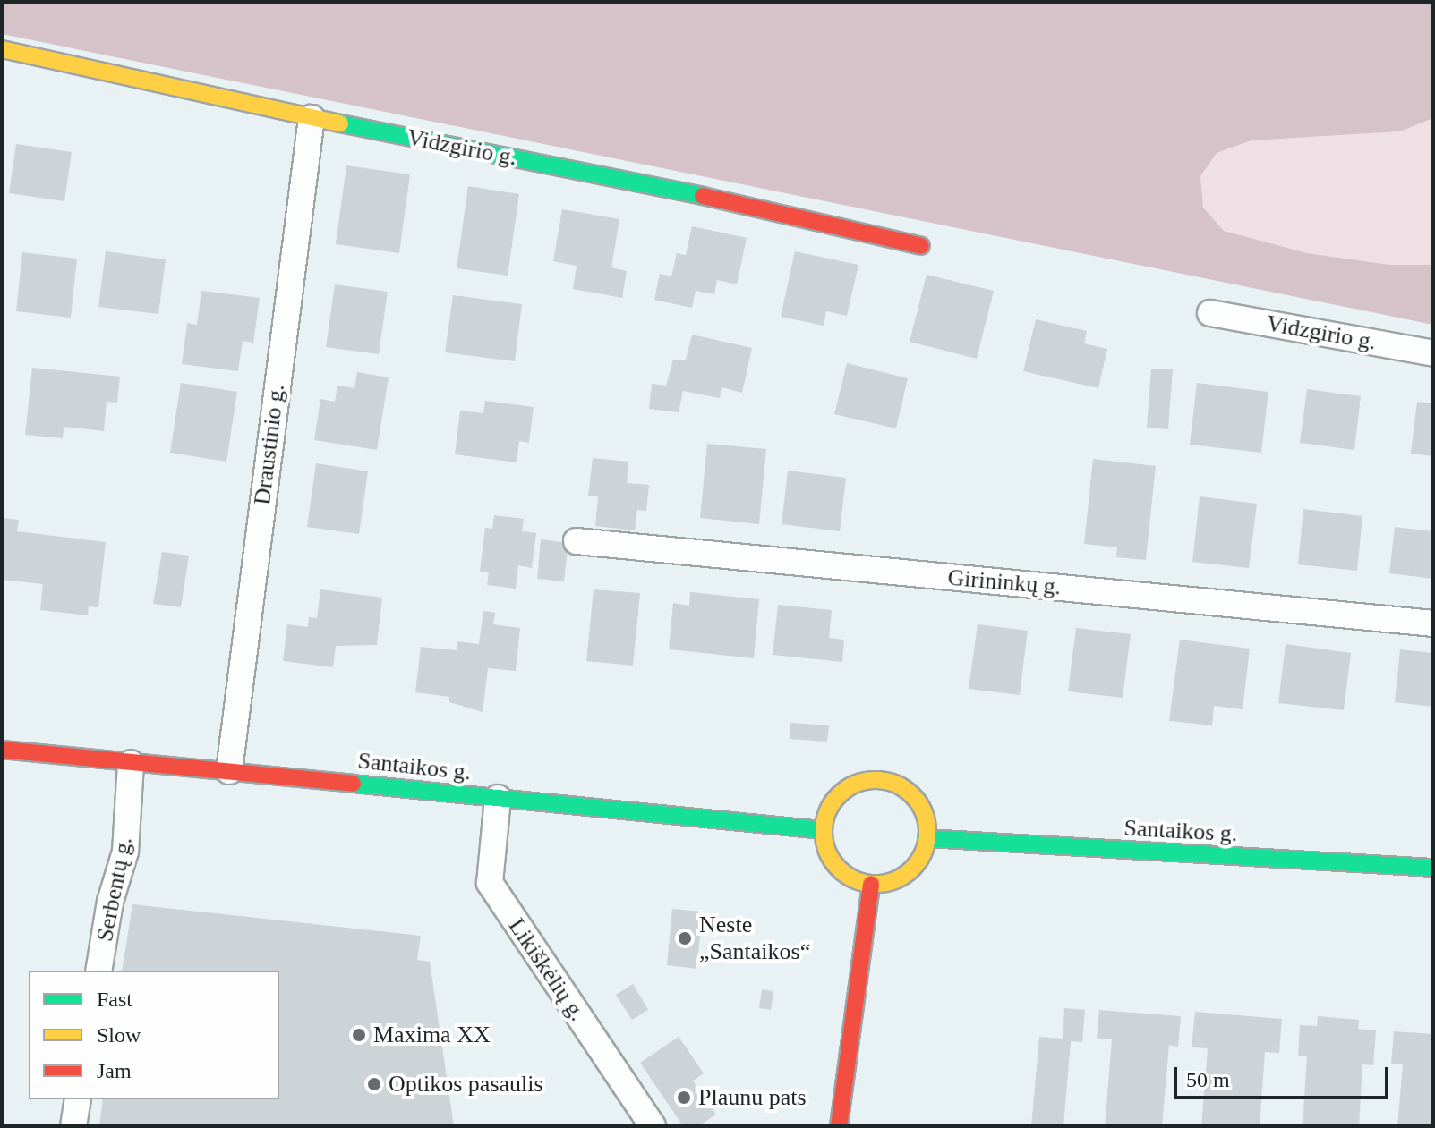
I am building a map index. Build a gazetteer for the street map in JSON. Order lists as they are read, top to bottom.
{
  "streets": {
    "main road": ["Vidzgirio g.", "Santaikos g."],
    "street": [
      "Draustinio g.",
      "Girininkų g.",
      "Serbentų g.",
      "Likiškėlių g."
    ]
  },
  "crossings": [
    ["Vidzgirio g.", "Draustinio g."],
    ["Draustinio g.", "Santaikos g."],
    ["Santaikos g.", "Serbentų g."],
    ["Santaikos g.", "Likiškėlių g."]
  ],
  "places": [
    "Neste „Santaikos“",
    "Maxima XX",
    "Optikos pasaulis",
    "Plaunu pats"
  ],
  "legend": ["Fast", "Slow", "Jam"],
  "scale_bar": "50 m"
}
